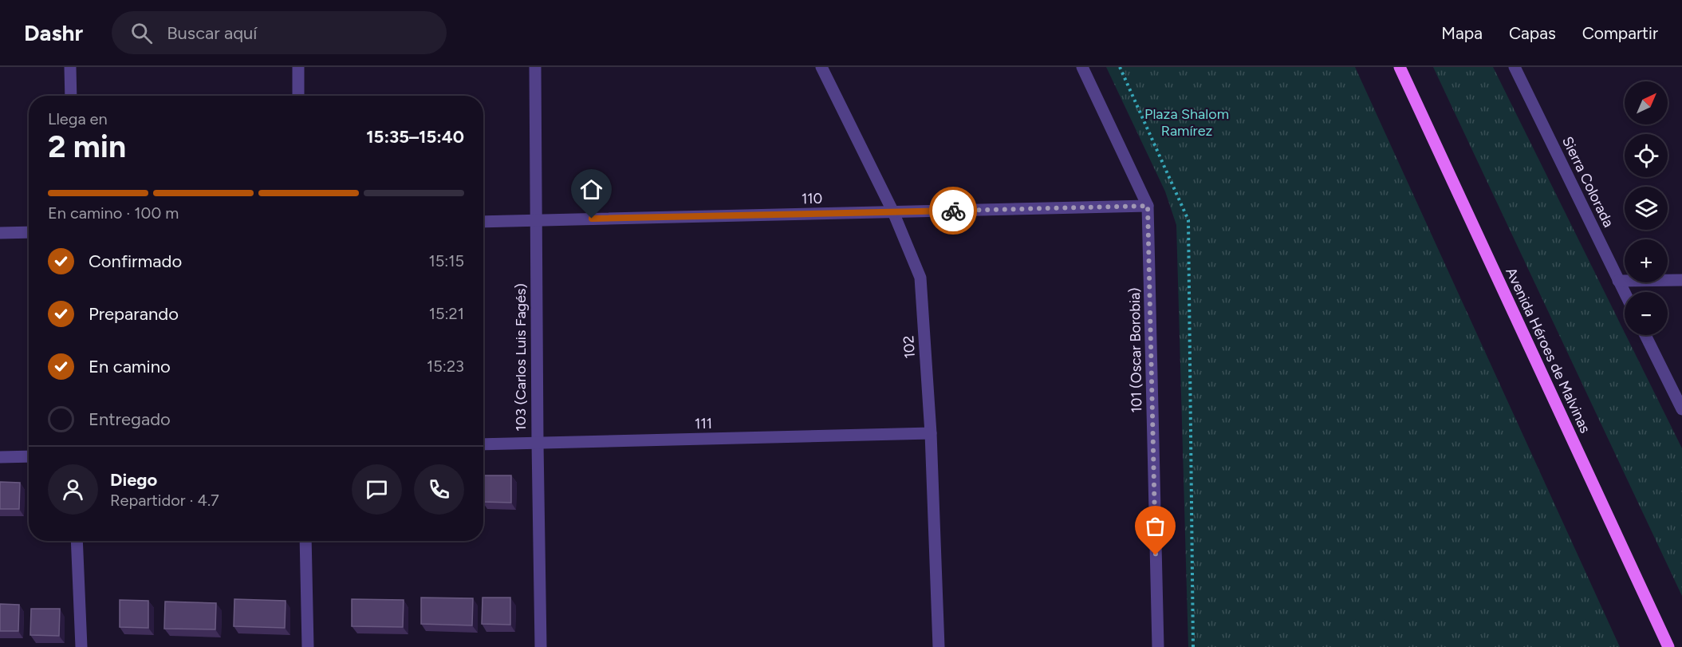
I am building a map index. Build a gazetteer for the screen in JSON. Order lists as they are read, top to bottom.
{
  "streets": {
    "main road": ["Avenida Héroes de Malvinas"],
    "street": [
      "Sierra Colorada",
      "110",
      "102",
      "101 (Oscar Borobia)",
      "103 (Carlos Luis Fagés)",
      "111"
    ]
  },
  "crossings": [
    ["110", "102"],
    ["110", "101 (Oscar Borobia)"],
    ["110", "103 (Carlos Luis Fagés)"],
    ["102", "111"],
    ["103 (Carlos Luis Fagés)", "111"]
  ],
  "parks": ["Plaza Shalom Ramírez"],
  "north": "top right",
  "page": {
    "header": "Dashr",
    "search": "Buscar aquí",
    "nav": ["Mapa", "Capas", "Compartir"],
    "map_buttons": ["+", "−"],
    "heading": ["2 min", "Llega en", "15:35–15:40"],
    "panel": ["Diego", "Repartidor · 4.7"],
    "bar": "En camino · 100 m",
    "list": [
      ["Confirmado", "15:15"],
      ["Preparando", "15:21"],
      ["En camino", "15:23"],
      "Entregado"
    ]
  }
}
